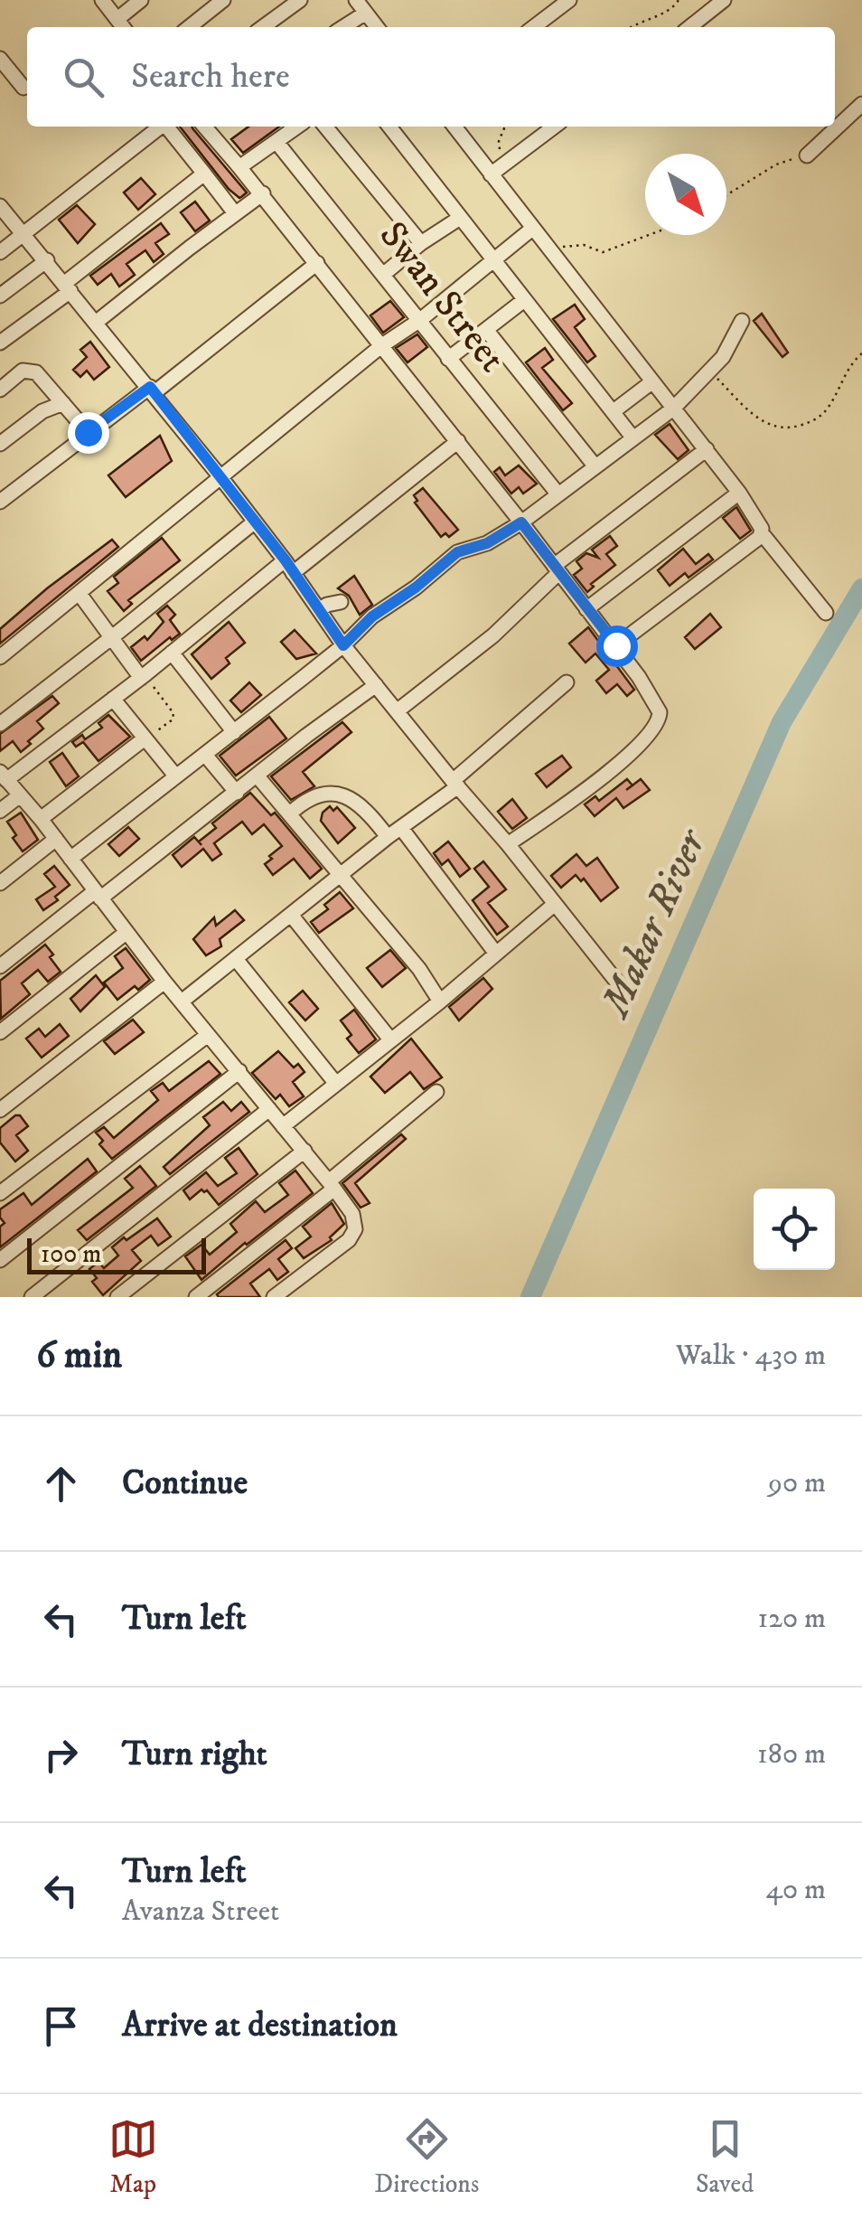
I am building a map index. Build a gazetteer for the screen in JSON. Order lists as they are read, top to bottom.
{
  "streets": {
    "street": ["Swan Street"]
  },
  "water": ["Makar River"],
  "scale_bar": "100 m",
  "north": "bottom right",
  "page": {
    "search": "Search here",
    "scale": "100 m",
    "heading": ["6 min", "Walk · 430 m"],
    "list": [
      ["Continue", "90 m"],
      ["Turn left", "120 m"],
      ["Turn right", "180 m"],
      ["Turn left", "Avanza Street", "40 m"],
      "Arrive at destination"
    ],
    "nav": ["Map", "Directions", "Saved"]
  }
}
